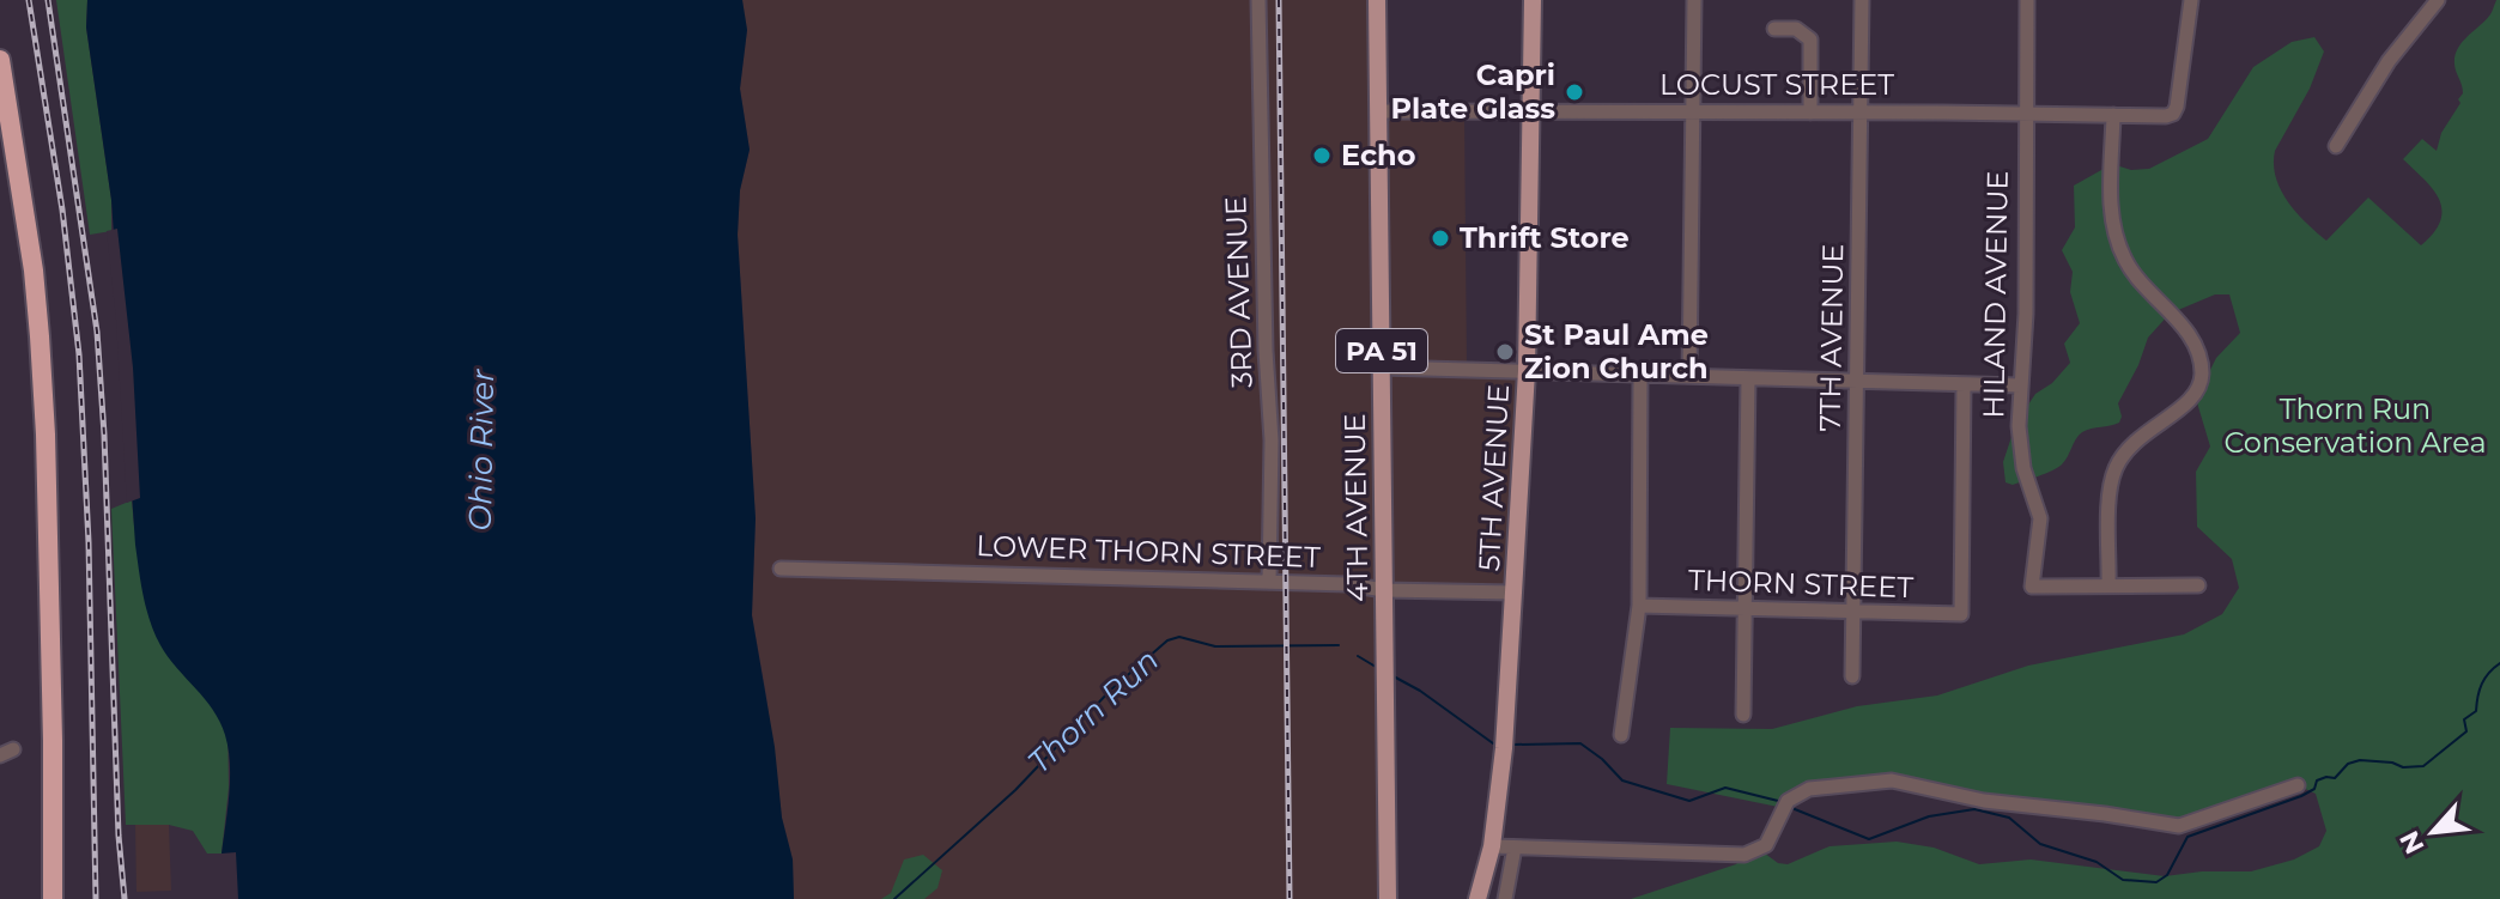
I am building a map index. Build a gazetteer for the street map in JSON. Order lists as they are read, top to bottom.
{
  "streets": {
    "main road": ["PA 51", "5TH AVENUE", "4TH AVENUE"],
    "street": [
      "LOCUST STREET",
      "3RD AVENUE",
      "HILAND AVENUE",
      "7TH AVENUE",
      "LOWER THORN STREET",
      "THORN STREET"
    ]
  },
  "crossings": [
    ["LOCUST STREET", "HILAND AVENUE"],
    ["LOCUST STREET", "7TH AVENUE"],
    ["LOCUST STREET", "5TH AVENUE"],
    ["LOCUST STREET", "4TH AVENUE"],
    ["3RD AVENUE", "LOWER THORN STREET"],
    ["7TH AVENUE", "THORN STREET"],
    ["5TH AVENUE", "LOWER THORN STREET"],
    ["4TH AVENUE", "LOWER THORN STREET"]
  ],
  "water": ["Ohio River", "Thorn Run"],
  "parks": ["Thorn Run Conservation Area"],
  "places": [
    "Capri Plate Glass",
    "Echo",
    "Thrift Store",
    "St Paul Ame Zion Church"
  ],
  "north": "bottom left"
}
